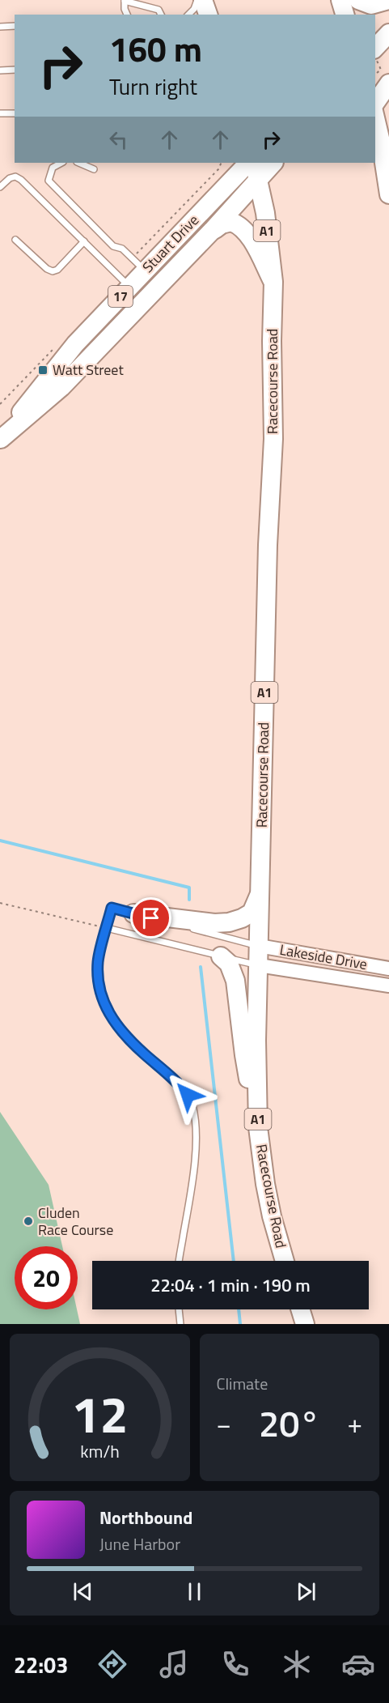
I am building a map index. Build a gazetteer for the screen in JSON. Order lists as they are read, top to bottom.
{
  "streets": {
    "main road": [
      "A1",
      "Stuart Drive",
      "17",
      "Racecourse Road"
    ],
    "street": ["Lakeside Drive"]
  },
  "crossings": [
    ["Stuart Drive", "Racecourse Road"],
    ["Racecourse Road", "Lakeside Drive"]
  ],
  "places": {
    "transit": ["Watt Street"],
    "other": ["Cluden Race Course"]
  },
  "page": {
    "turn": ["160 m", "Turn right"],
    "limit": "20",
    "trip": "22:04 · 1 min · 190 m",
    "tile": "Climate",
    "heat": ["−", "20°", "+"],
    "song": ["Northbound", "June Harbor"],
    "tabs": "22:03",
    "gauge": ["12", "km/h"]
  }
}
